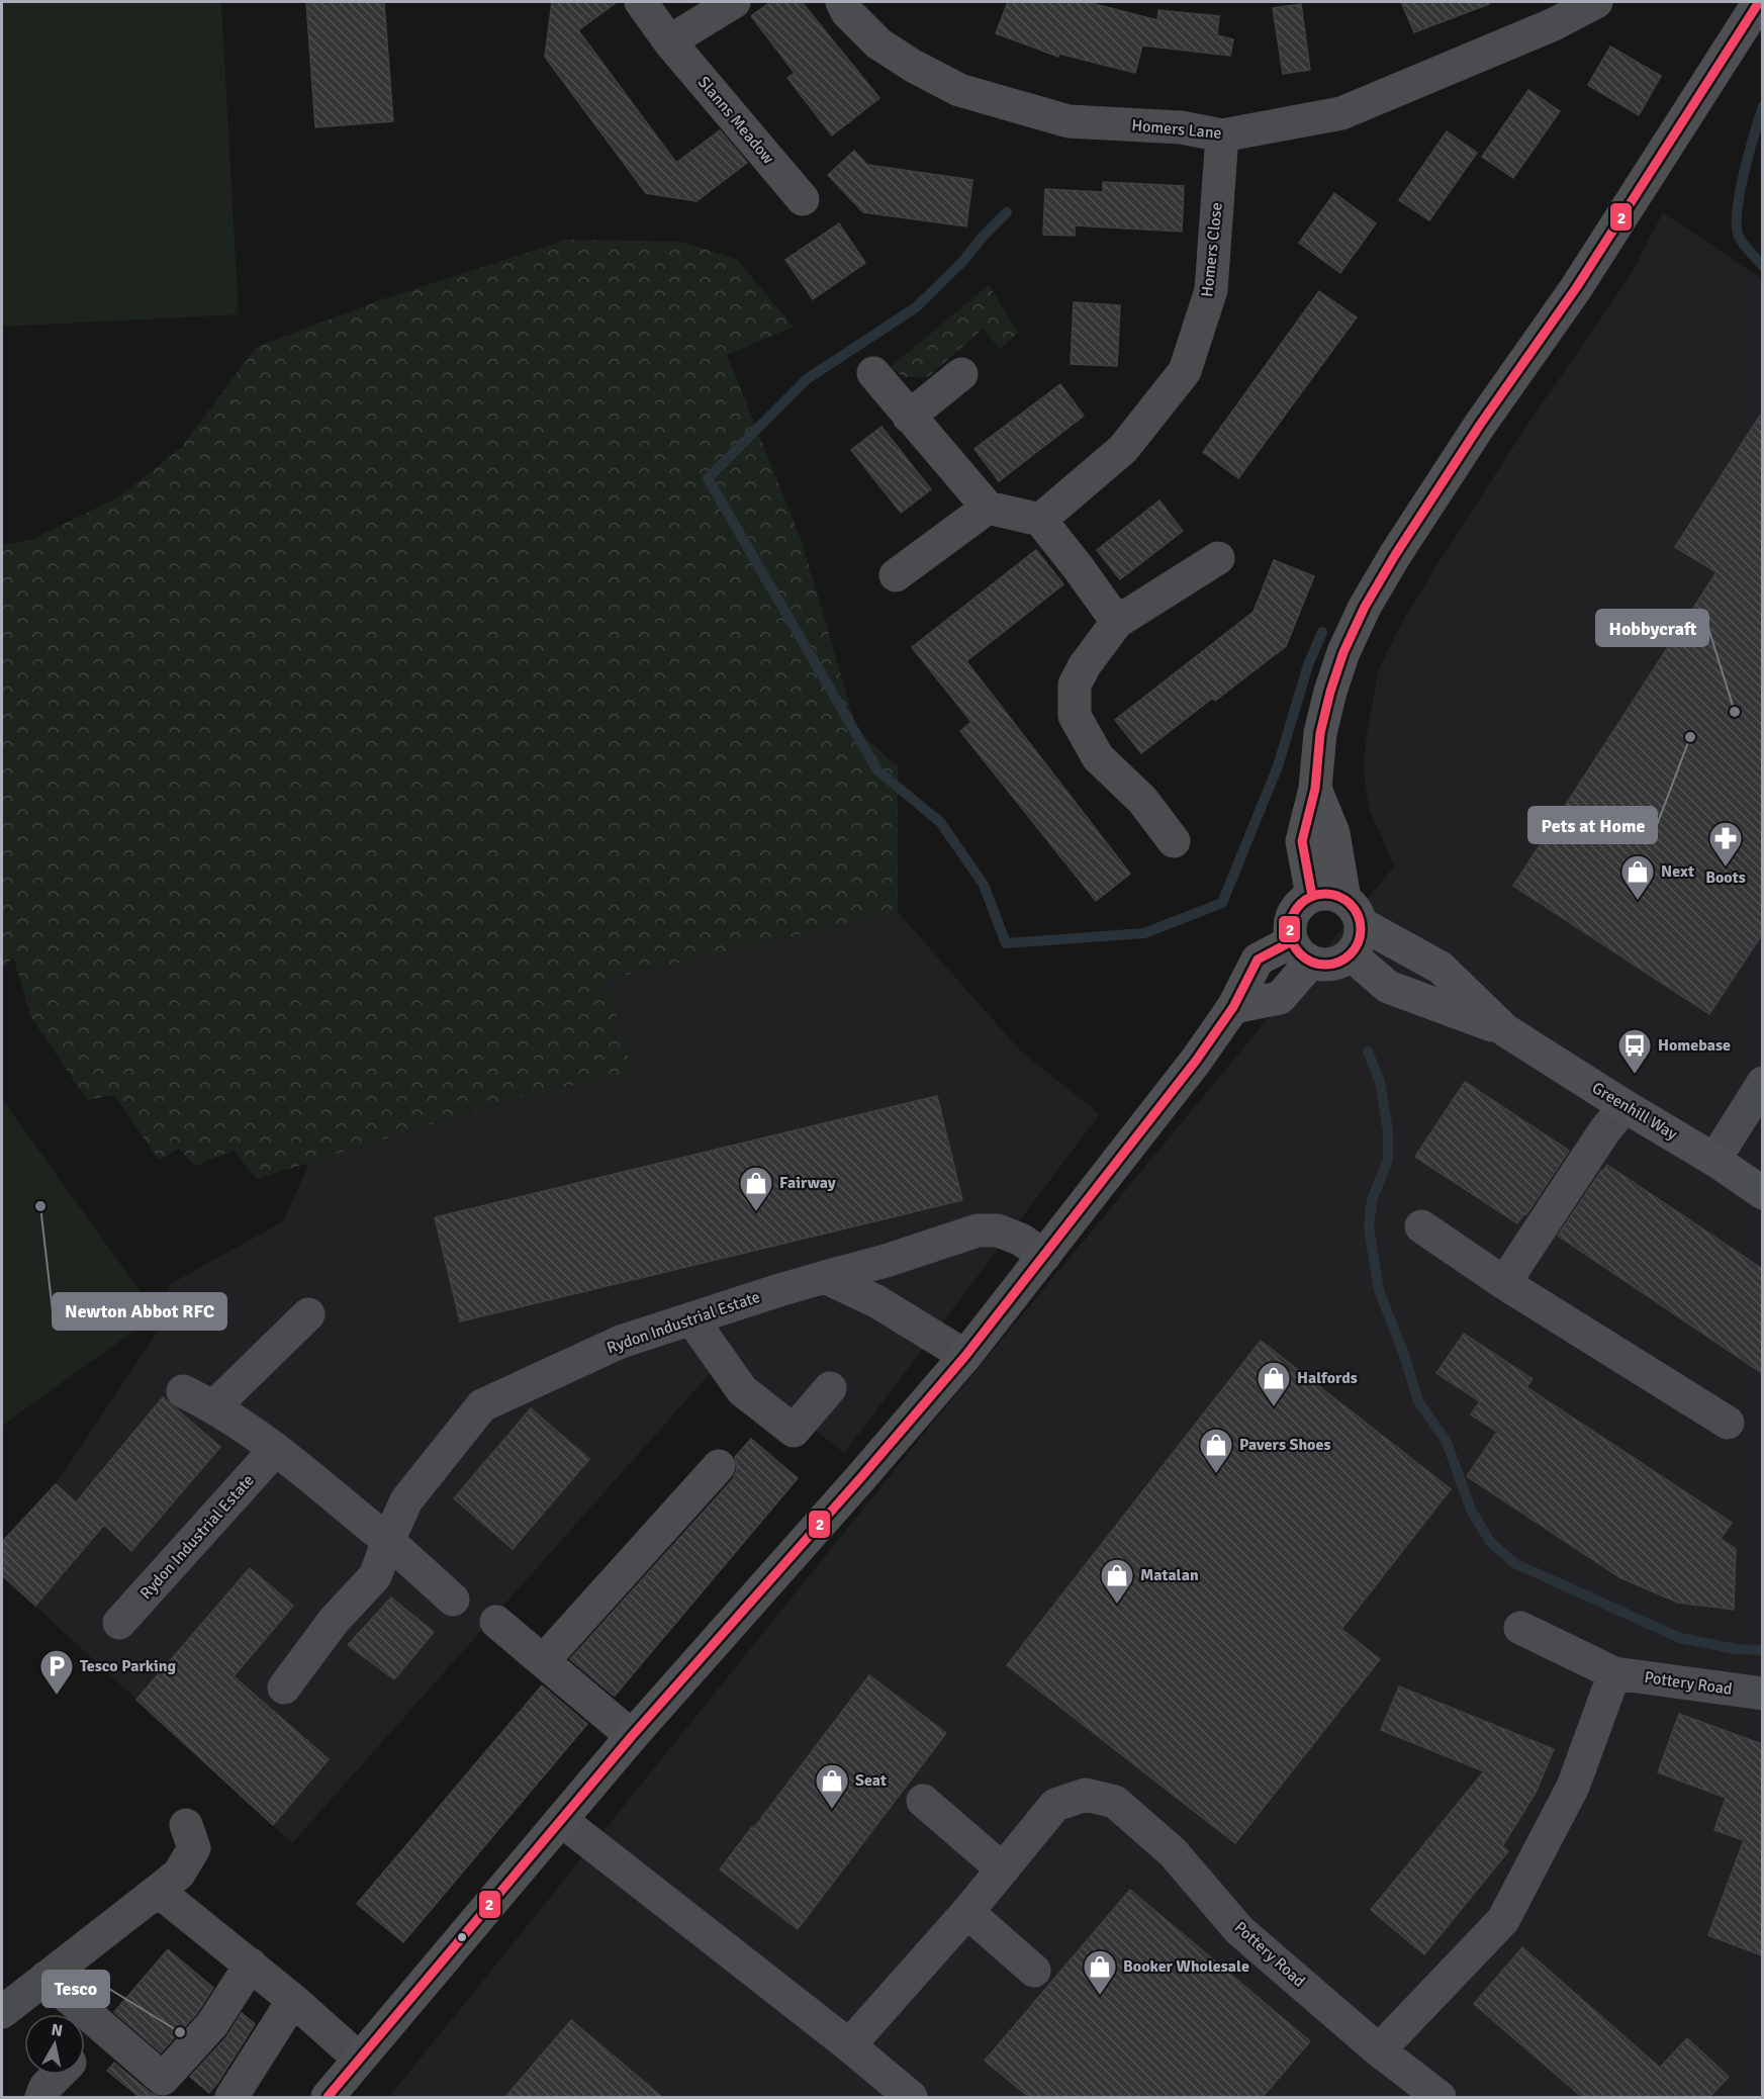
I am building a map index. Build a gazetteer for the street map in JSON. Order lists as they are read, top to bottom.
{
  "streets": {
    "main road": ["Greenhill Way"],
    "street": [
      "Slanns Meadow",
      "Homers Lane",
      "Homers Close",
      "Rydon Industrial Estate",
      "Pottery Road"
    ]
  },
  "crossings": [
    ["Homers Lane", "Homers Close"]
  ],
  "places": {
    "other": [
      "Hobbycraft",
      "Pets at Home",
      "Newton Abbot RFC",
      "Tesco"
    ],
    "pharmacy": ["Boots"],
    "shop": [
      "Next",
      "Fairway",
      "Halfords",
      "Pavers Shoes",
      "Matalan",
      "Seat",
      "Booker Wholesale"
    ],
    "bus stop": ["Homebase"],
    "parking": ["Tesco Parking"]
  },
  "lines": ["transit line 2"],
  "north": "top"
}
